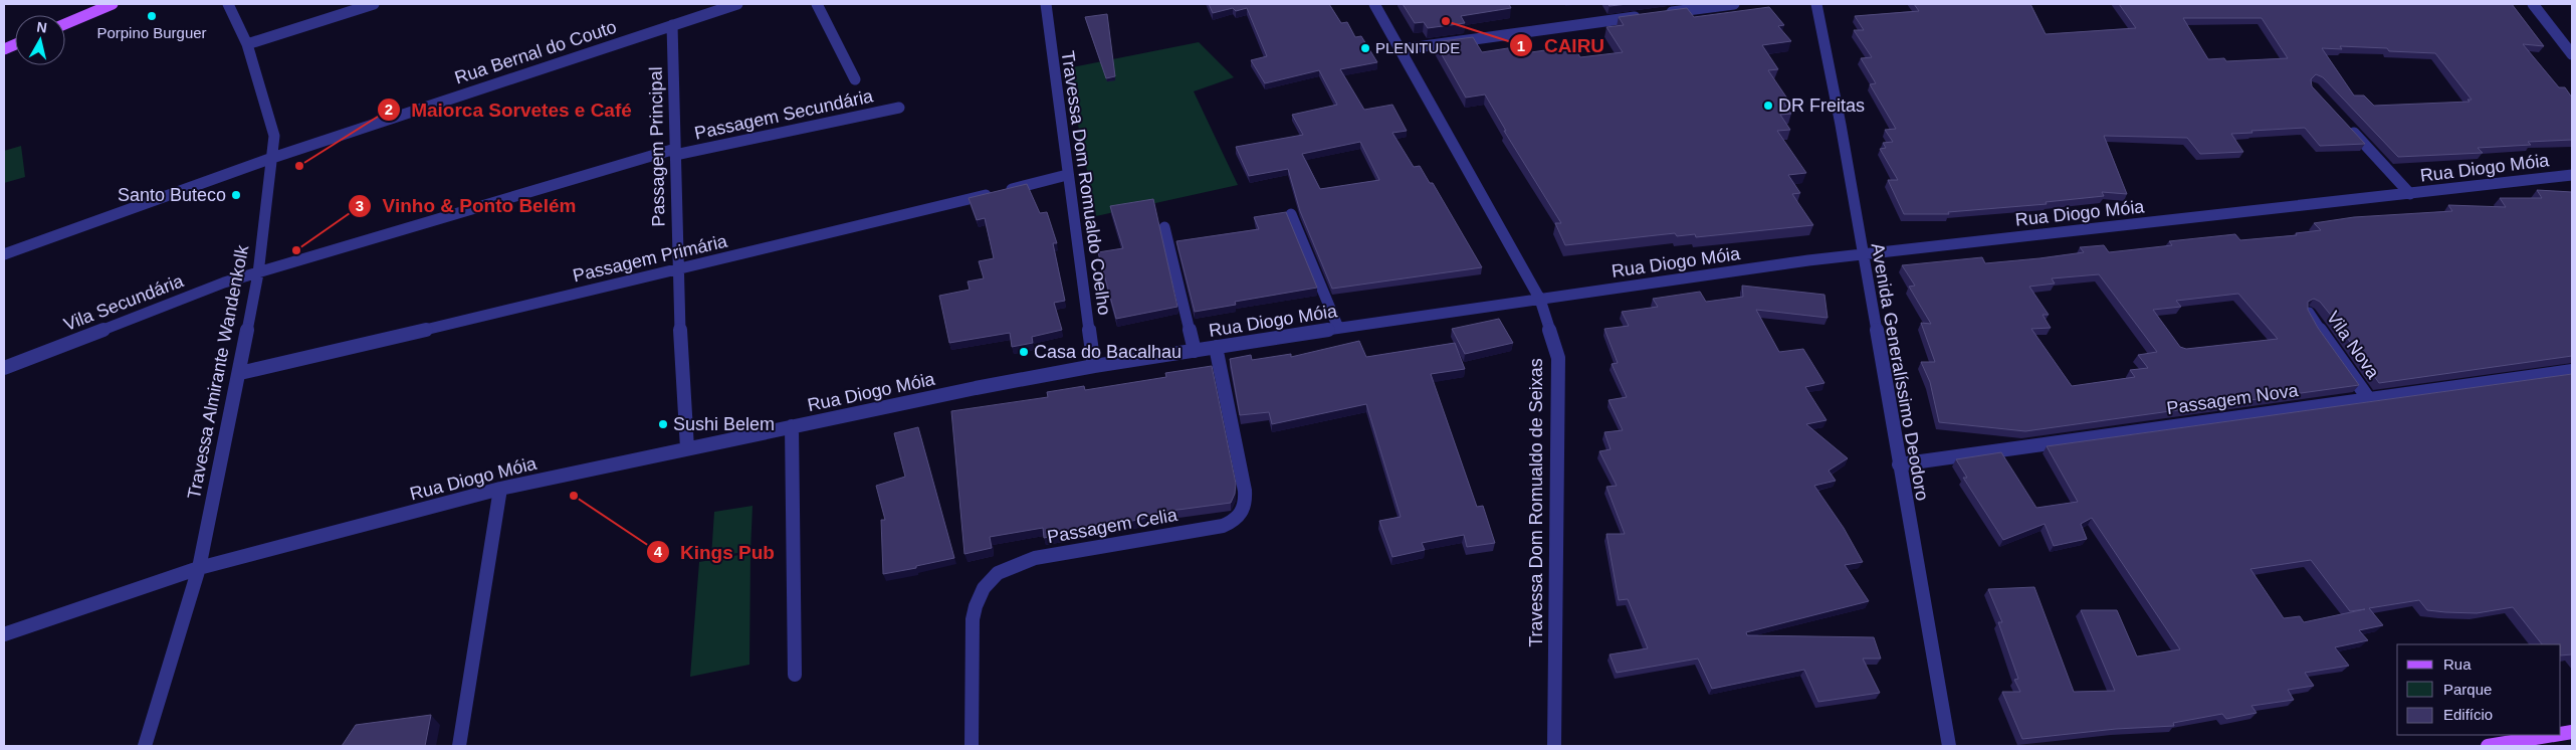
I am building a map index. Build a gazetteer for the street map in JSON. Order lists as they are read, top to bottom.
{
  "streets": {
    "street": [
      "Rua Bernal do Couto",
      "Passagem Secundária",
      "Passagem Principal",
      "Rua Diogo Móia",
      "Travessa Dom Romualdo Coelho",
      "Passagem Primária",
      "Vila Secundária",
      "Vila Nova",
      "Travessa Almirante Wandenkolk",
      "Avenida Generalíssimo Deodoro",
      "Passagem Nova",
      "Travessa Dom Romualdo de Seixas",
      "Passagem Celia"
    ]
  },
  "crossings": [
    ["Rua Bernal do Couto", "Passagem Principal"],
    ["Rua Bernal do Couto", "Travessa Almirante Wandenkolk"],
    ["Passagem Secundária", "Passagem Principal"],
    ["Passagem Secundária", "Vila Secundária"],
    ["Passagem Secundária", "Travessa Almirante Wandenkolk"],
    ["Passagem Principal", "Rua Diogo Móia"],
    ["Passagem Principal", "Passagem Primária"],
    ["Rua Diogo Móia", "Travessa Dom Romualdo Coelho"],
    ["Rua Diogo Móia", "Travessa Almirante Wandenkolk"],
    ["Rua Diogo Móia", "Avenida Generalíssimo Deodoro"],
    ["Rua Diogo Móia", "Travessa Dom Romualdo de Seixas"],
    ["Rua Diogo Móia", "Passagem Celia"],
    ["Travessa Dom Romualdo Coelho", "Passagem Primária"],
    ["Passagem Primária", "Travessa Almirante Wandenkolk"],
    ["Vila Secundária", "Travessa Almirante Wandenkolk"],
    ["Vila Nova", "Passagem Nova"],
    ["Avenida Generalíssimo Deodoro", "Passagem Nova"]
  ],
  "places": [
    "Porpino Burguer",
    "CAIRU",
    "PLENITUDE",
    "DR Freitas",
    "Maiorca Sorvetes e Café",
    "Santo Buteco",
    "Vinho & Ponto Belém",
    "Casa do Bacalhau",
    "Sushi Belem",
    "Kings Pub"
  ],
  "legend": ["Rua", "Parque", "Edifício"],
  "north": "top"
}
